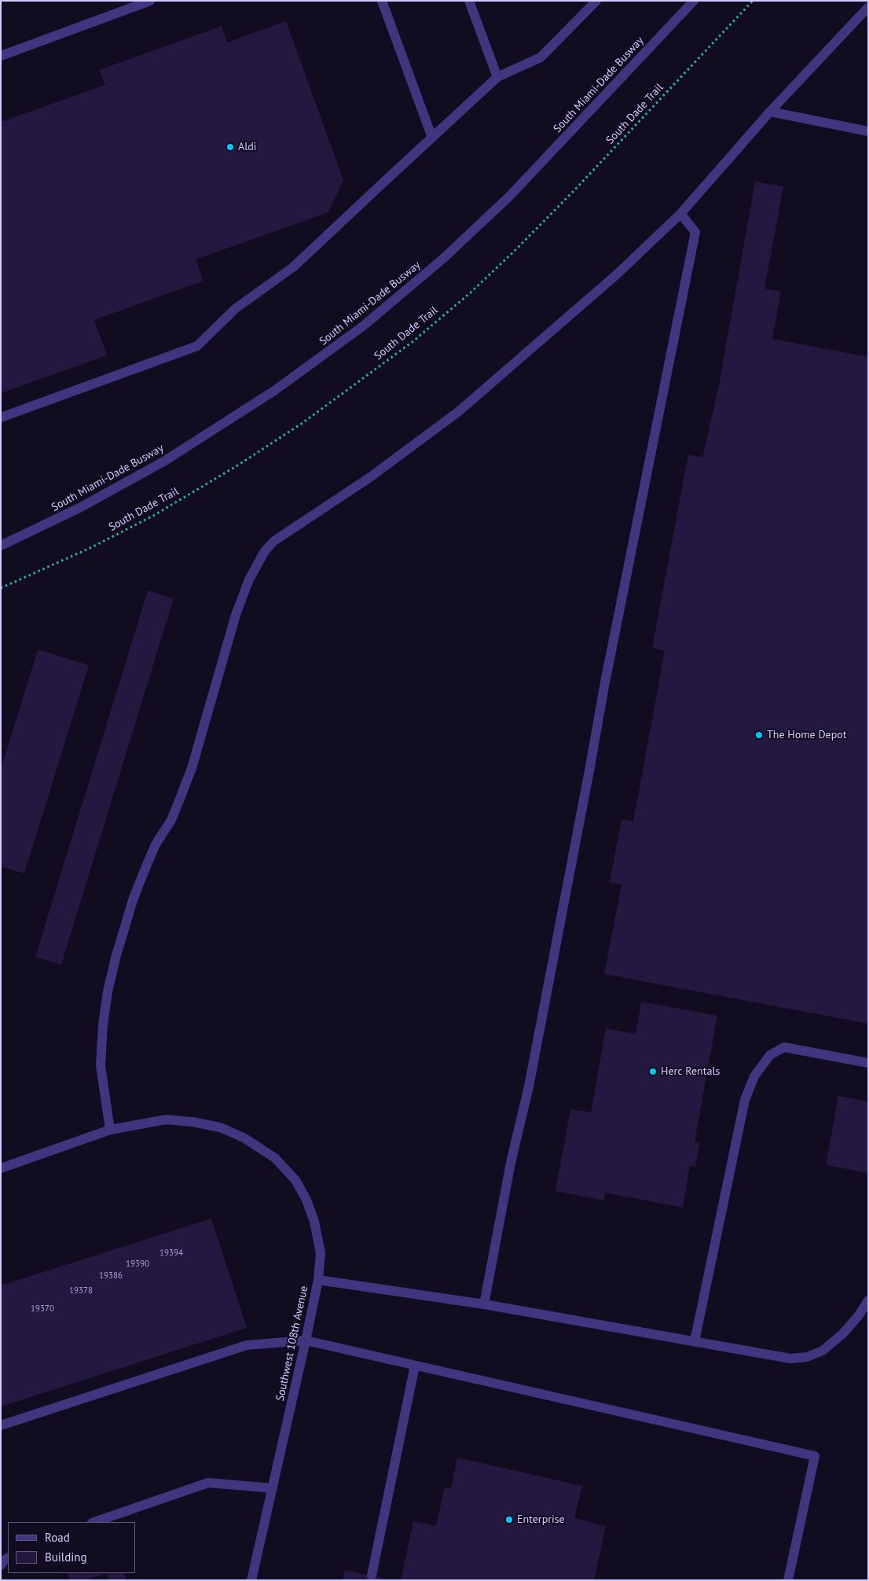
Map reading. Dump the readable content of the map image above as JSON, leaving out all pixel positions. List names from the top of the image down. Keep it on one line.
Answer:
{"streets":{"street":["South Miami-Dade Busway","Southwest 108th Avenue"],"path":["South Dade Trail"]},"places":["Aldi","The Home Depot","Herc Rentals","Enterprise"],"house_numbers":["19394","19390","19386","19378","19370"],"legend":["Road","Building"]}
